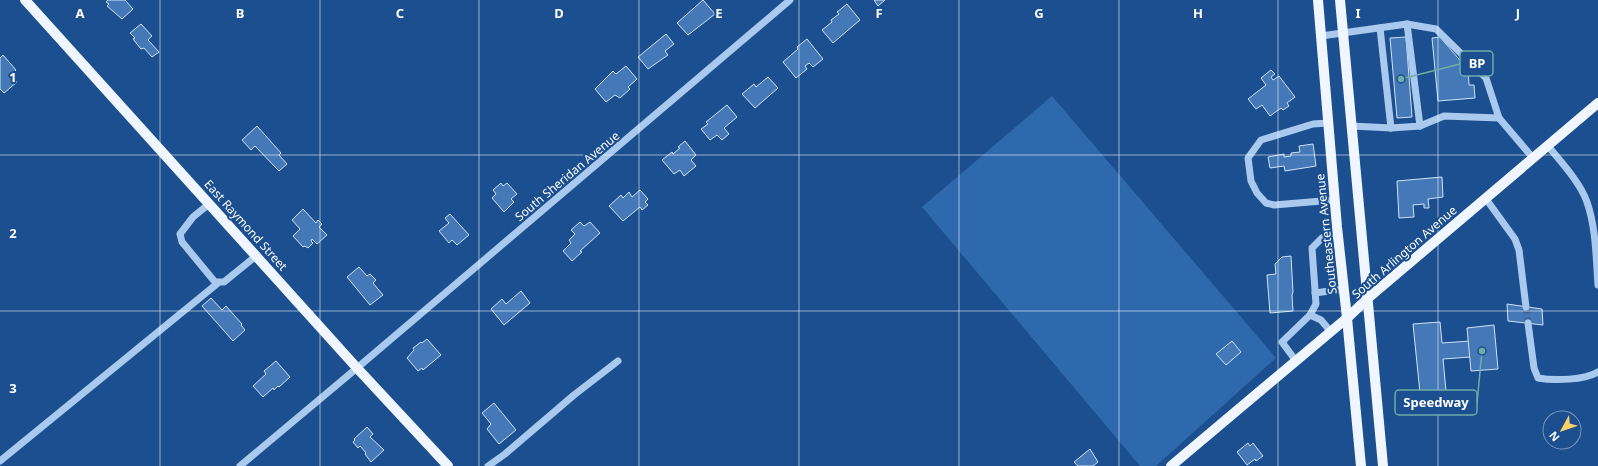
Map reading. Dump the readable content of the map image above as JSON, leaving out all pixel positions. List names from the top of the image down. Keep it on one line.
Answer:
{"streets":{"main road":["East Raymond Street","Southeastern Avenue","South Arlington Avenue"],"street":["South Sheridan Avenue"]},"crossings":[["South Sheridan Avenue","East Raymond Street"],["Southeastern Avenue","South Arlington Avenue"]],"places":["BP","Speedway"],"north":"bottom left","grid":{"columns":["A","B","C","D","E","F","G","H","I","J"],"rows":["1","2","3"]}}
